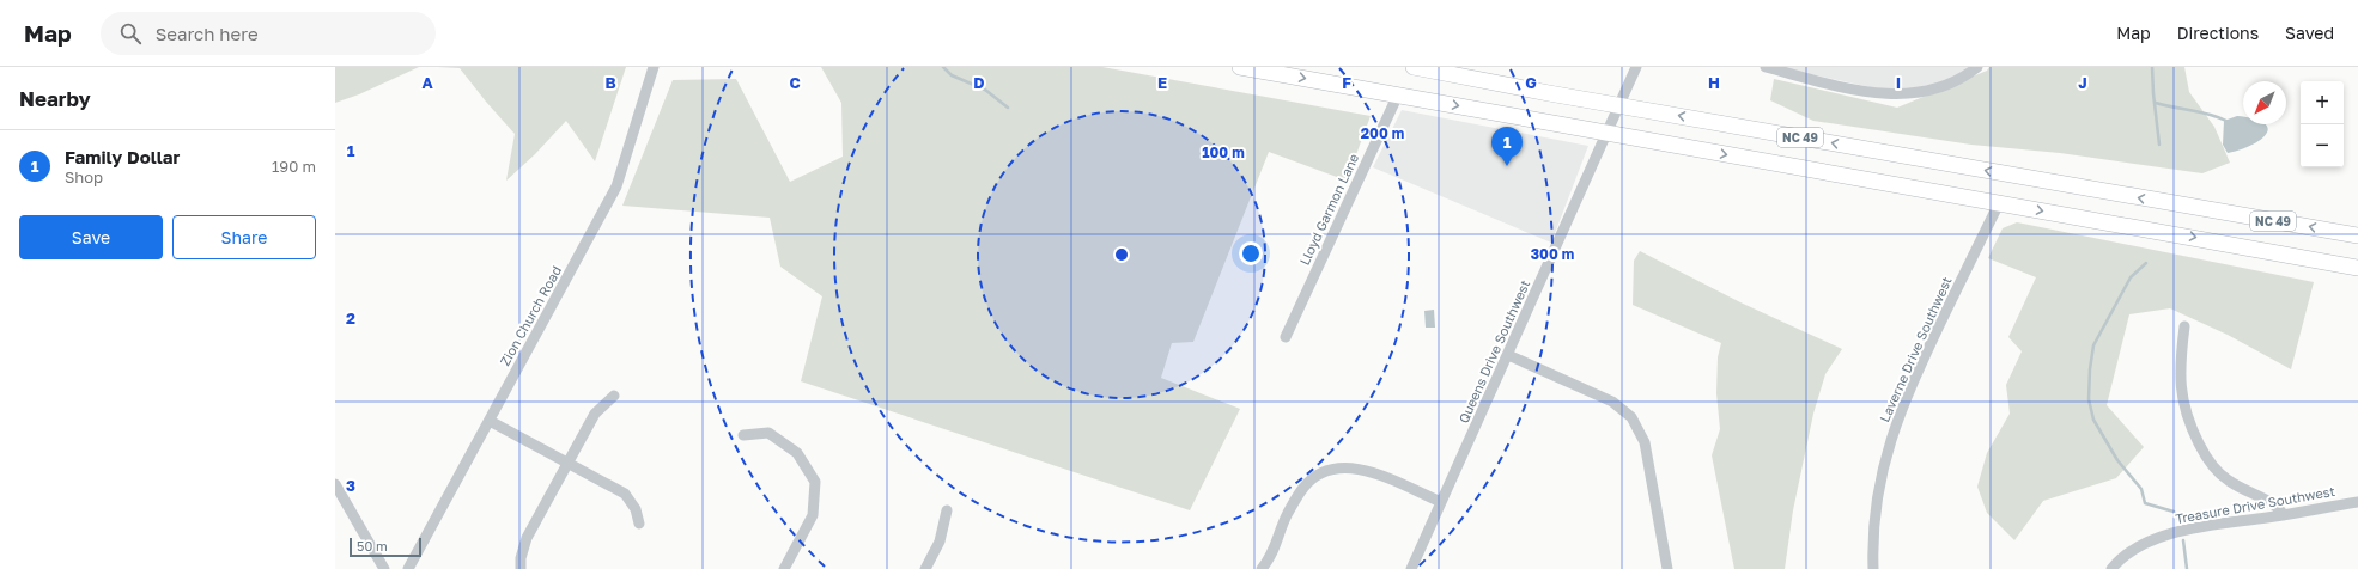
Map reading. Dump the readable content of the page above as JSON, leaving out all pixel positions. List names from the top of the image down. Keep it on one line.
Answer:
{"streets":{"highway":["NC 49"],"street":["Lloyd Garmon Lane","Zion Church Road","Laverne Drive Southwest","Queens Drive Southwest","Treasure Drive Southwest"]},"crossings":[["NC 49","Lloyd Garmon Lane"],["NC 49","Laverne Drive Southwest"],["NC 49","Queens Drive Southwest"]],"scale_bar":"50 m","north":"bottom left","page":{"header":"Map","search":"Search here","nav":["Map","Directions","Saved"],"heading":"Nearby","map_buttons":["+","−"],"pins":"1","list":[{"mark":"1","name":"Family Dollar","note":"Shop","value":"190 m"}],"buttons":["Save","Share"],"scale":"50 m"},"grid":{"columns":["A","B","C","D","E","F","G","H","I","J"],"rows":["1","2","3"]},"rings":["200 m","100 m","300 m"]}
